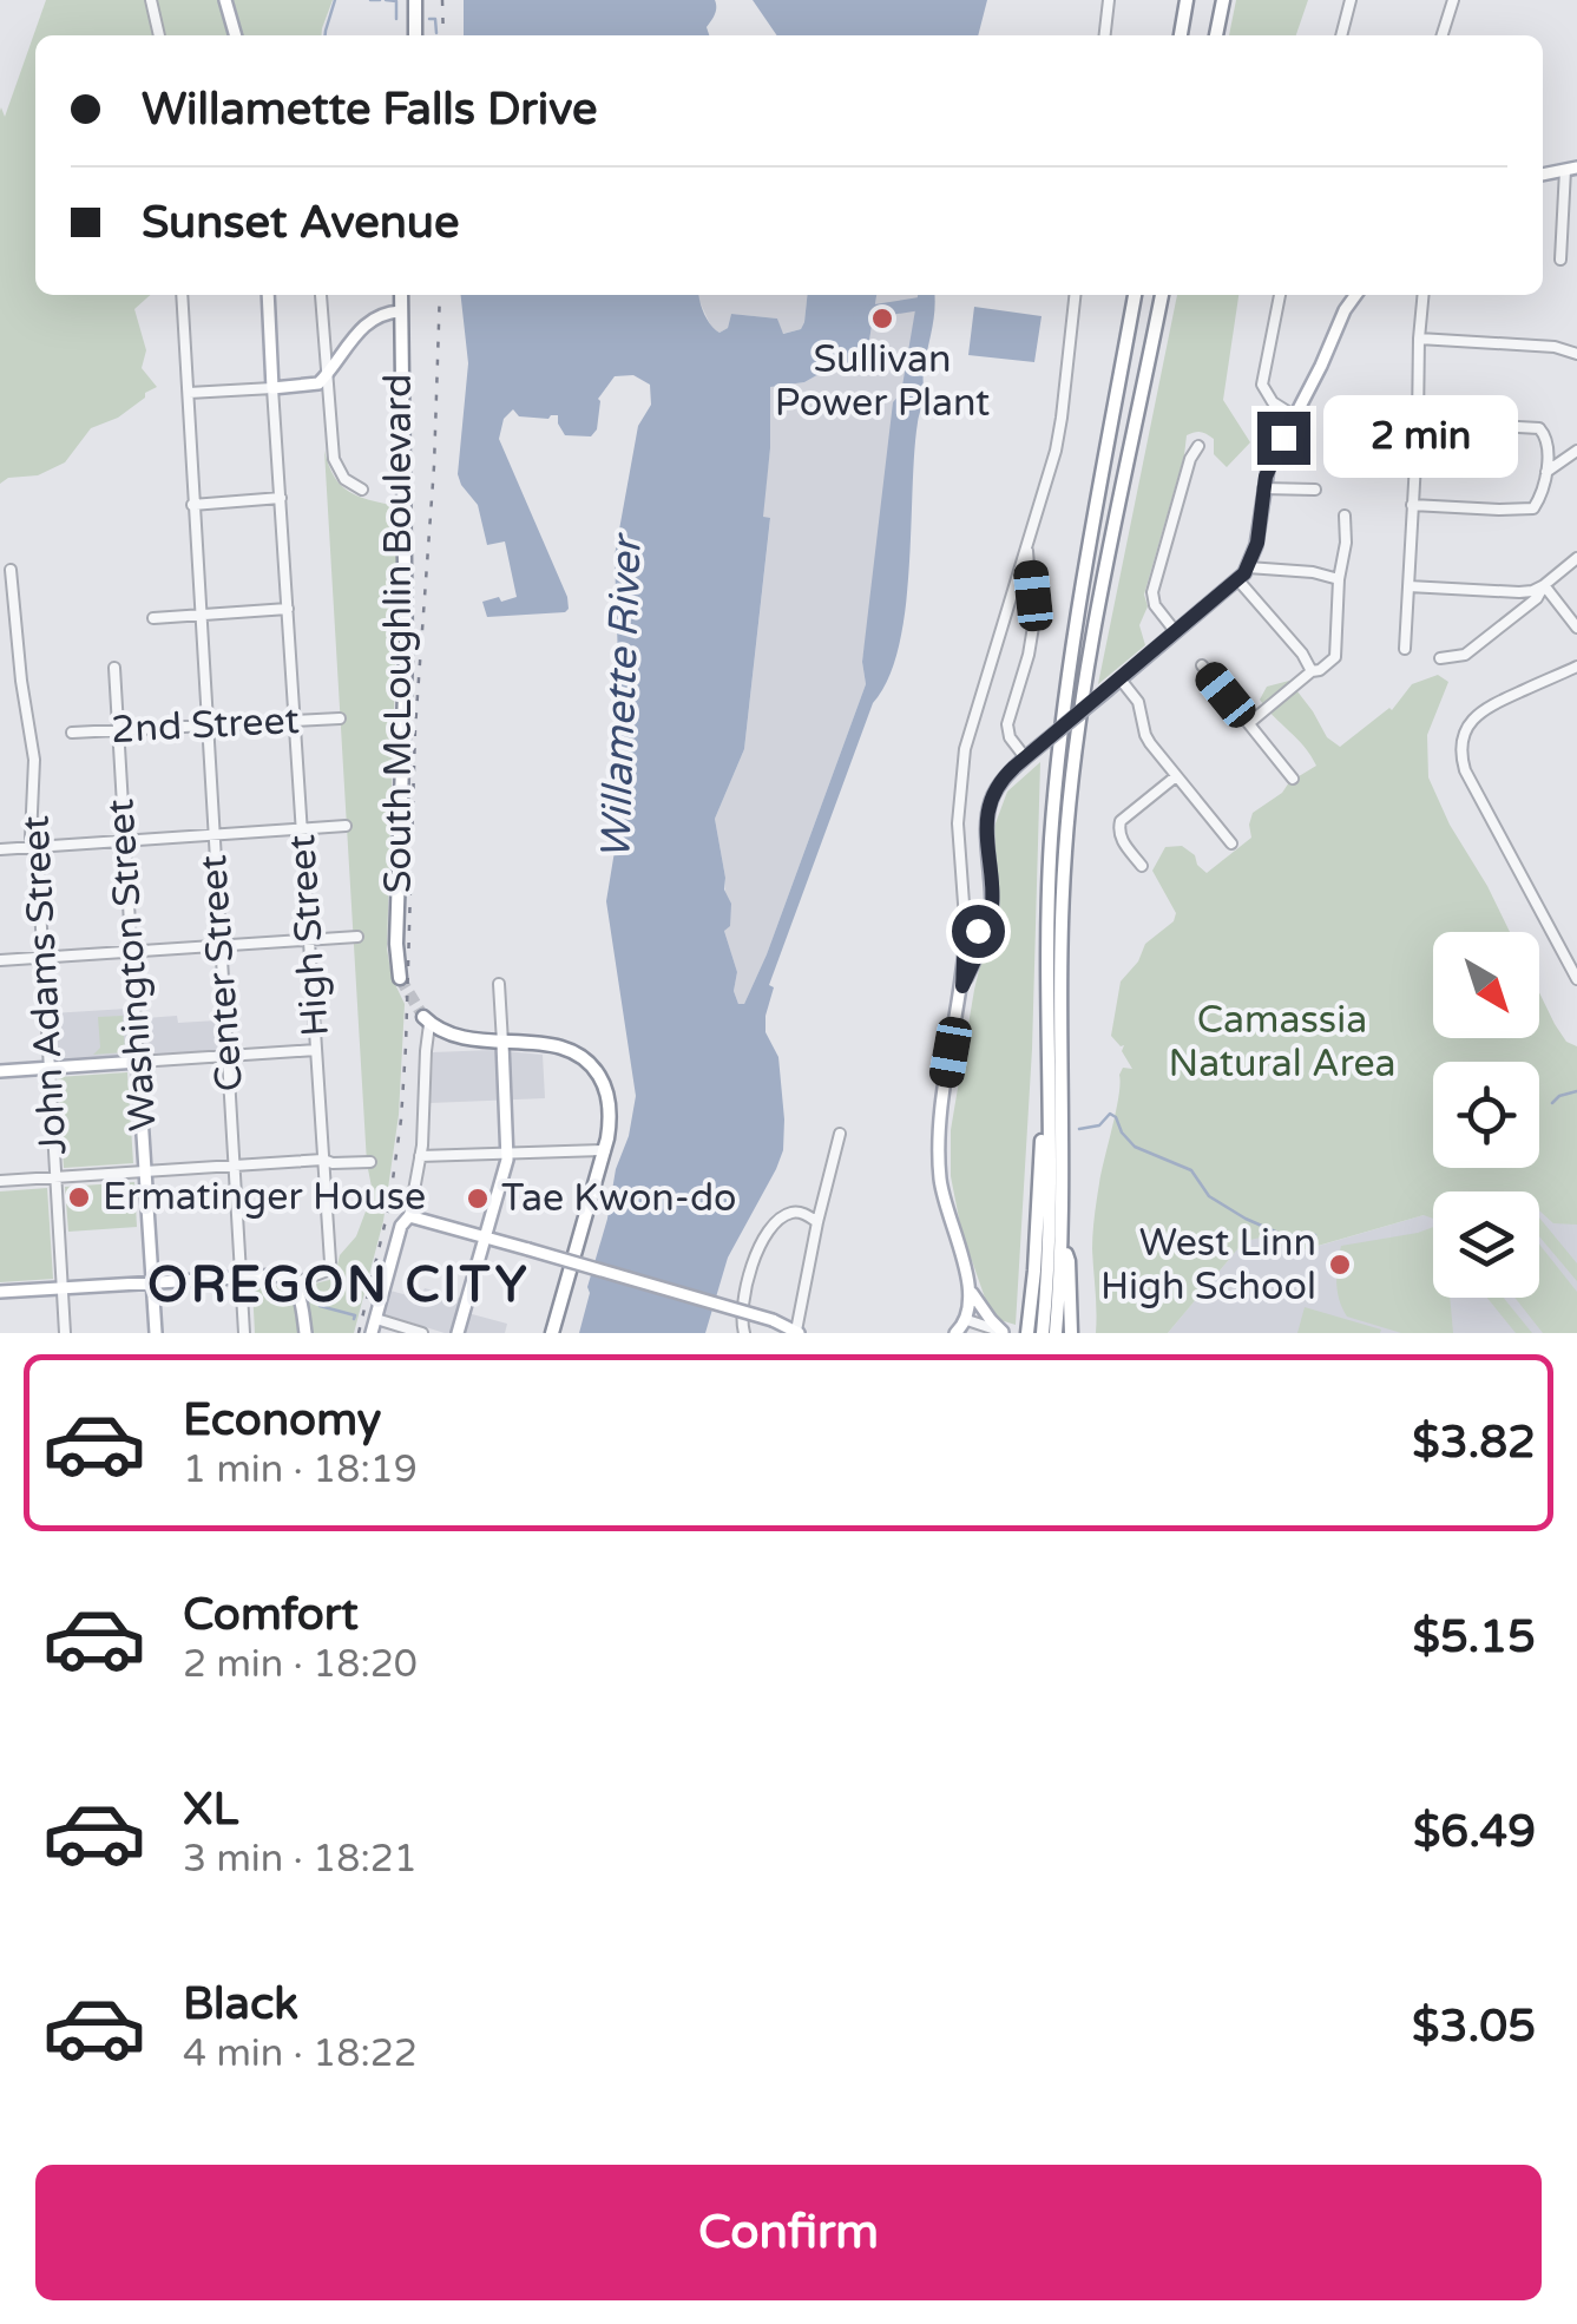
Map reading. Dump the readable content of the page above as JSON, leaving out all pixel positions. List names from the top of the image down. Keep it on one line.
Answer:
{"streets":{"highway":["South McLoughlin Boulevard"],"main road":["Washington Street"],"street":["2nd Street","High Street","Center Street","John Adams Street"]},"crossings":[["2nd Street","High Street"],["2nd Street","Washington Street"],["2nd Street","Center Street"]],"districts":["OREGON CITY"],"water":["Willamette River"],"parks":["Camassia Natural Area"],"places":["Sullivan Power Plant","Ermatinger House","Tae Kwon-do","West Linn High School"],"north":"bottom right","page":{"banner":["Willamette Falls Drive","Sunset Avenue"],"bubble":"2 min","list":[{"name":"Economy","note":"1 min · 18:19","value":"$3.82"},{"name":"Comfort","note":"2 min · 18:20","value":"$5.15"},{"name":"XL","note":"3 min · 18:21","value":"$6.49"},{"name":"Black","note":"4 min · 18:22","value":"$3.05"}],"buttons":"Confirm"}}
